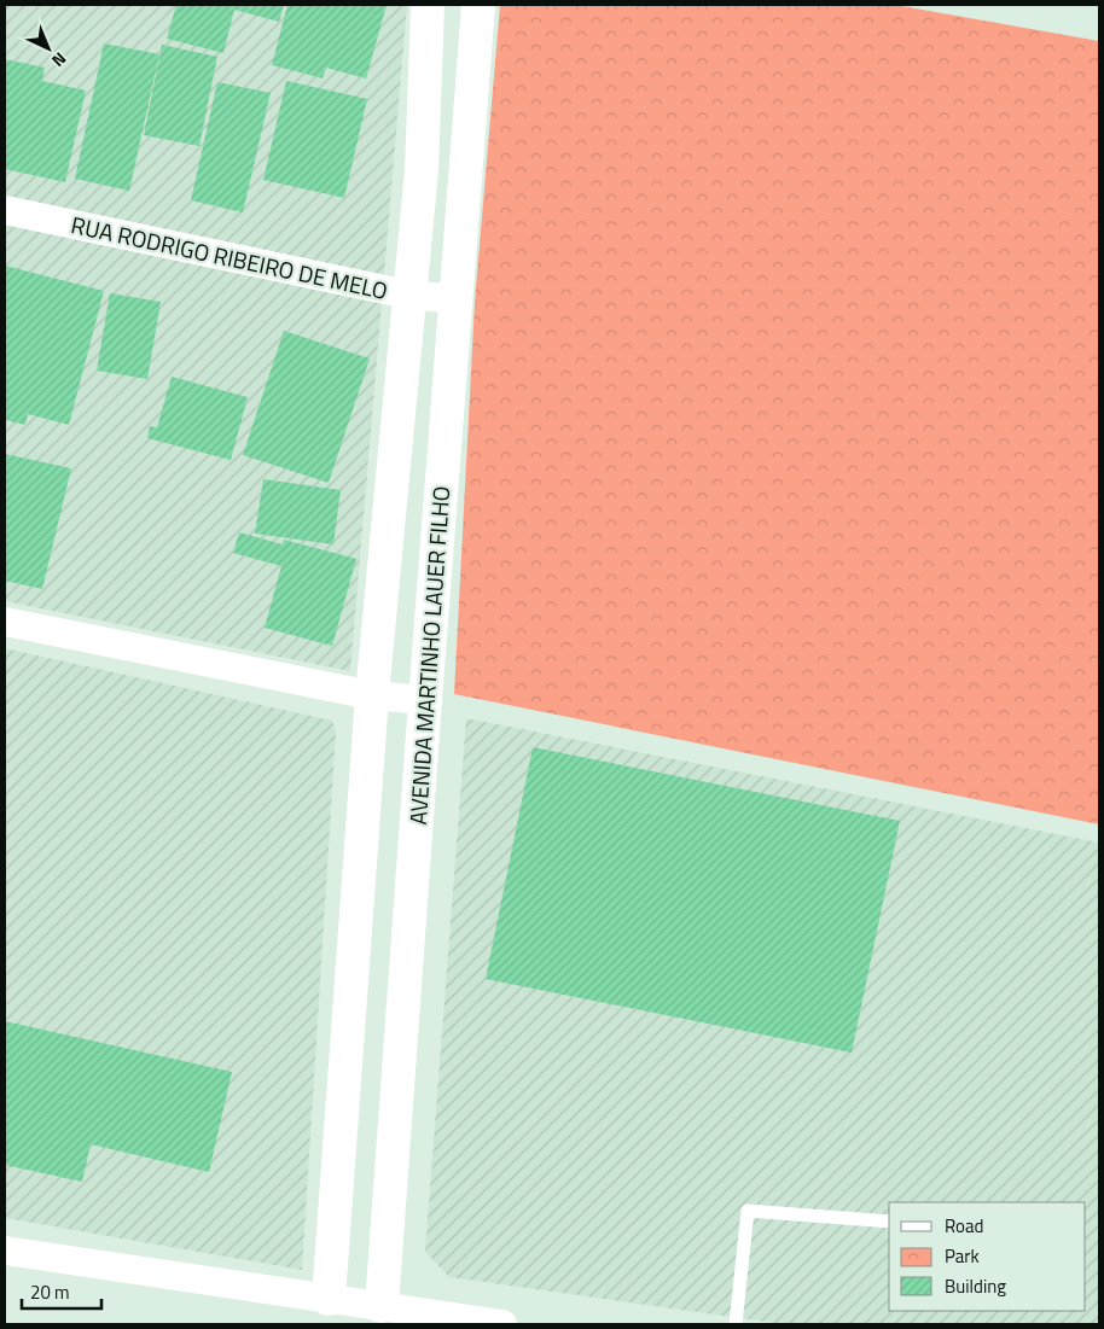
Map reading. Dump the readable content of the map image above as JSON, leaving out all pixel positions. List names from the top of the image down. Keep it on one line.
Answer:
{"streets":{"street":["RUA RODRIGO RIBEIRO DE MELO","AVENIDA MARTINHO LAUER FILHO"]},"crossings":[["RUA RODRIGO RIBEIRO DE MELO","AVENIDA MARTINHO LAUER FILHO"]],"legend":["Road","Park","Building"],"scale_bar":"20 m","north":"bottom right"}
